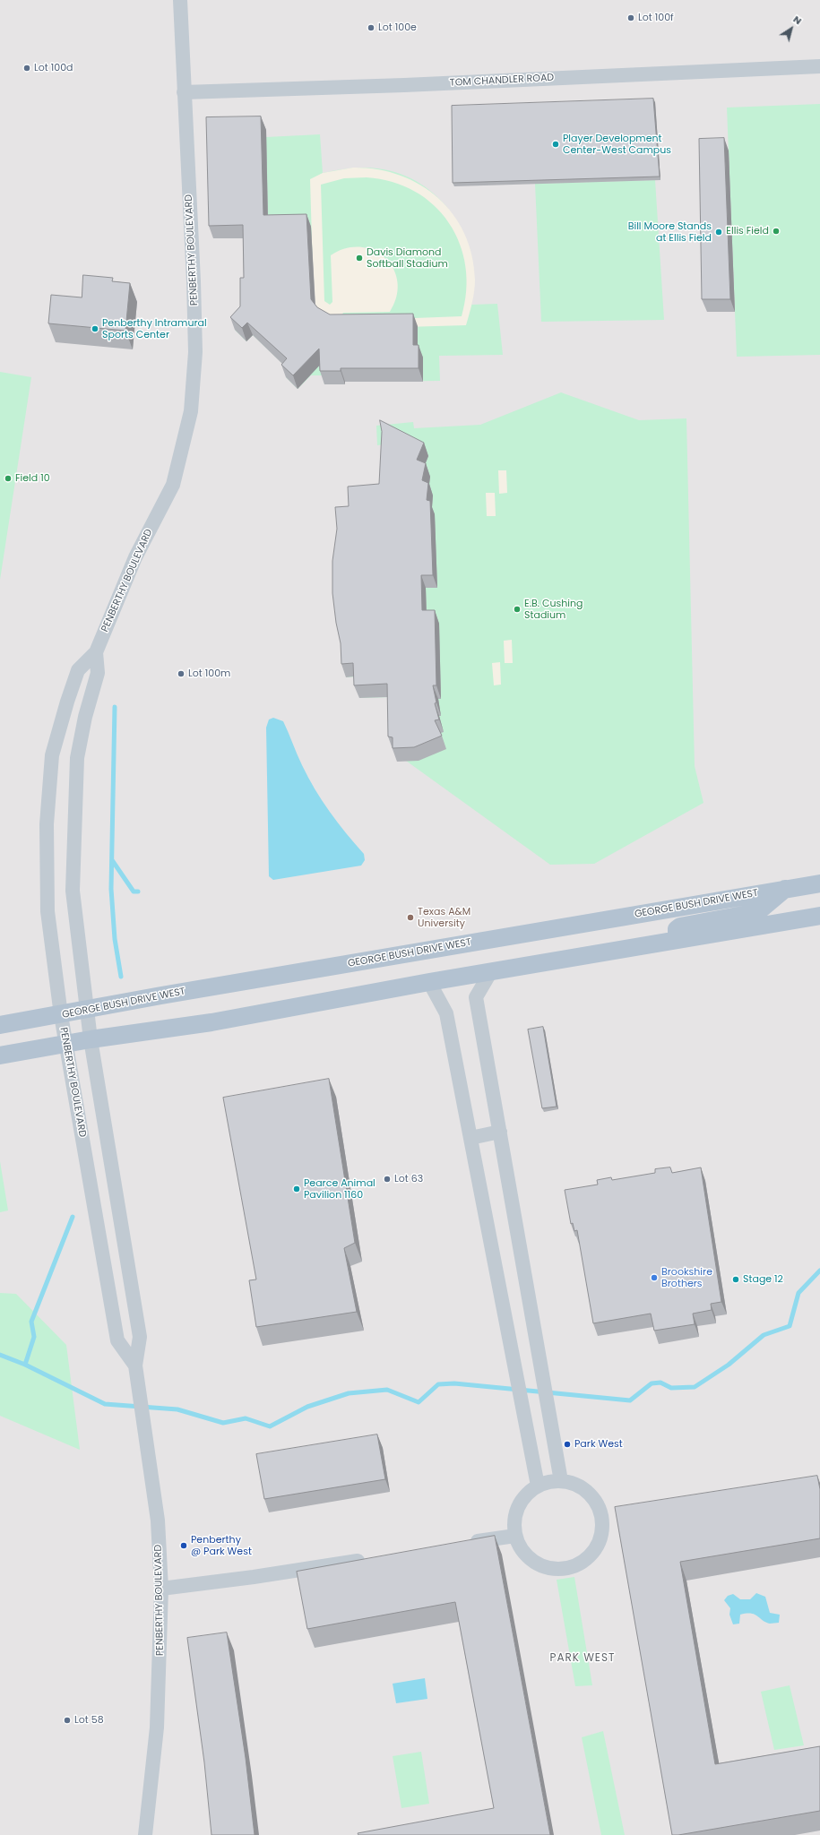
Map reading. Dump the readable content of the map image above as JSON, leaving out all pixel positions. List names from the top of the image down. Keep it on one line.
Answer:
{"streets":{"main road":["GEORGE BUSH DRIVE WEST"],"street":["TOM CHANDLER ROAD","PENBERTHY BOULEVARD"]},"crossings":[["TOM CHANDLER ROAD","PENBERTHY BOULEVARD"],["PENBERTHY BOULEVARD","GEORGE BUSH DRIVE WEST"]],"districts":["PARK WEST"],"places":["Lot 100f","Lot 100e","Lot 100d","Player Development Center-West Campus","Ellis Field","Bill Moore Stands at Ellis Field","Davis Diamond Softball Stadium","Penberthy Intramural Sports Center","Field 10","E.B. Cushing Stadium","Lot 100m","Texas A&M University","Lot 63","Pearce Animal Pavilion 1160","Brookshire Brothers","Stage 12","Park West","Penberthy @ Park West","Lot 58"],"north":"top right"}
